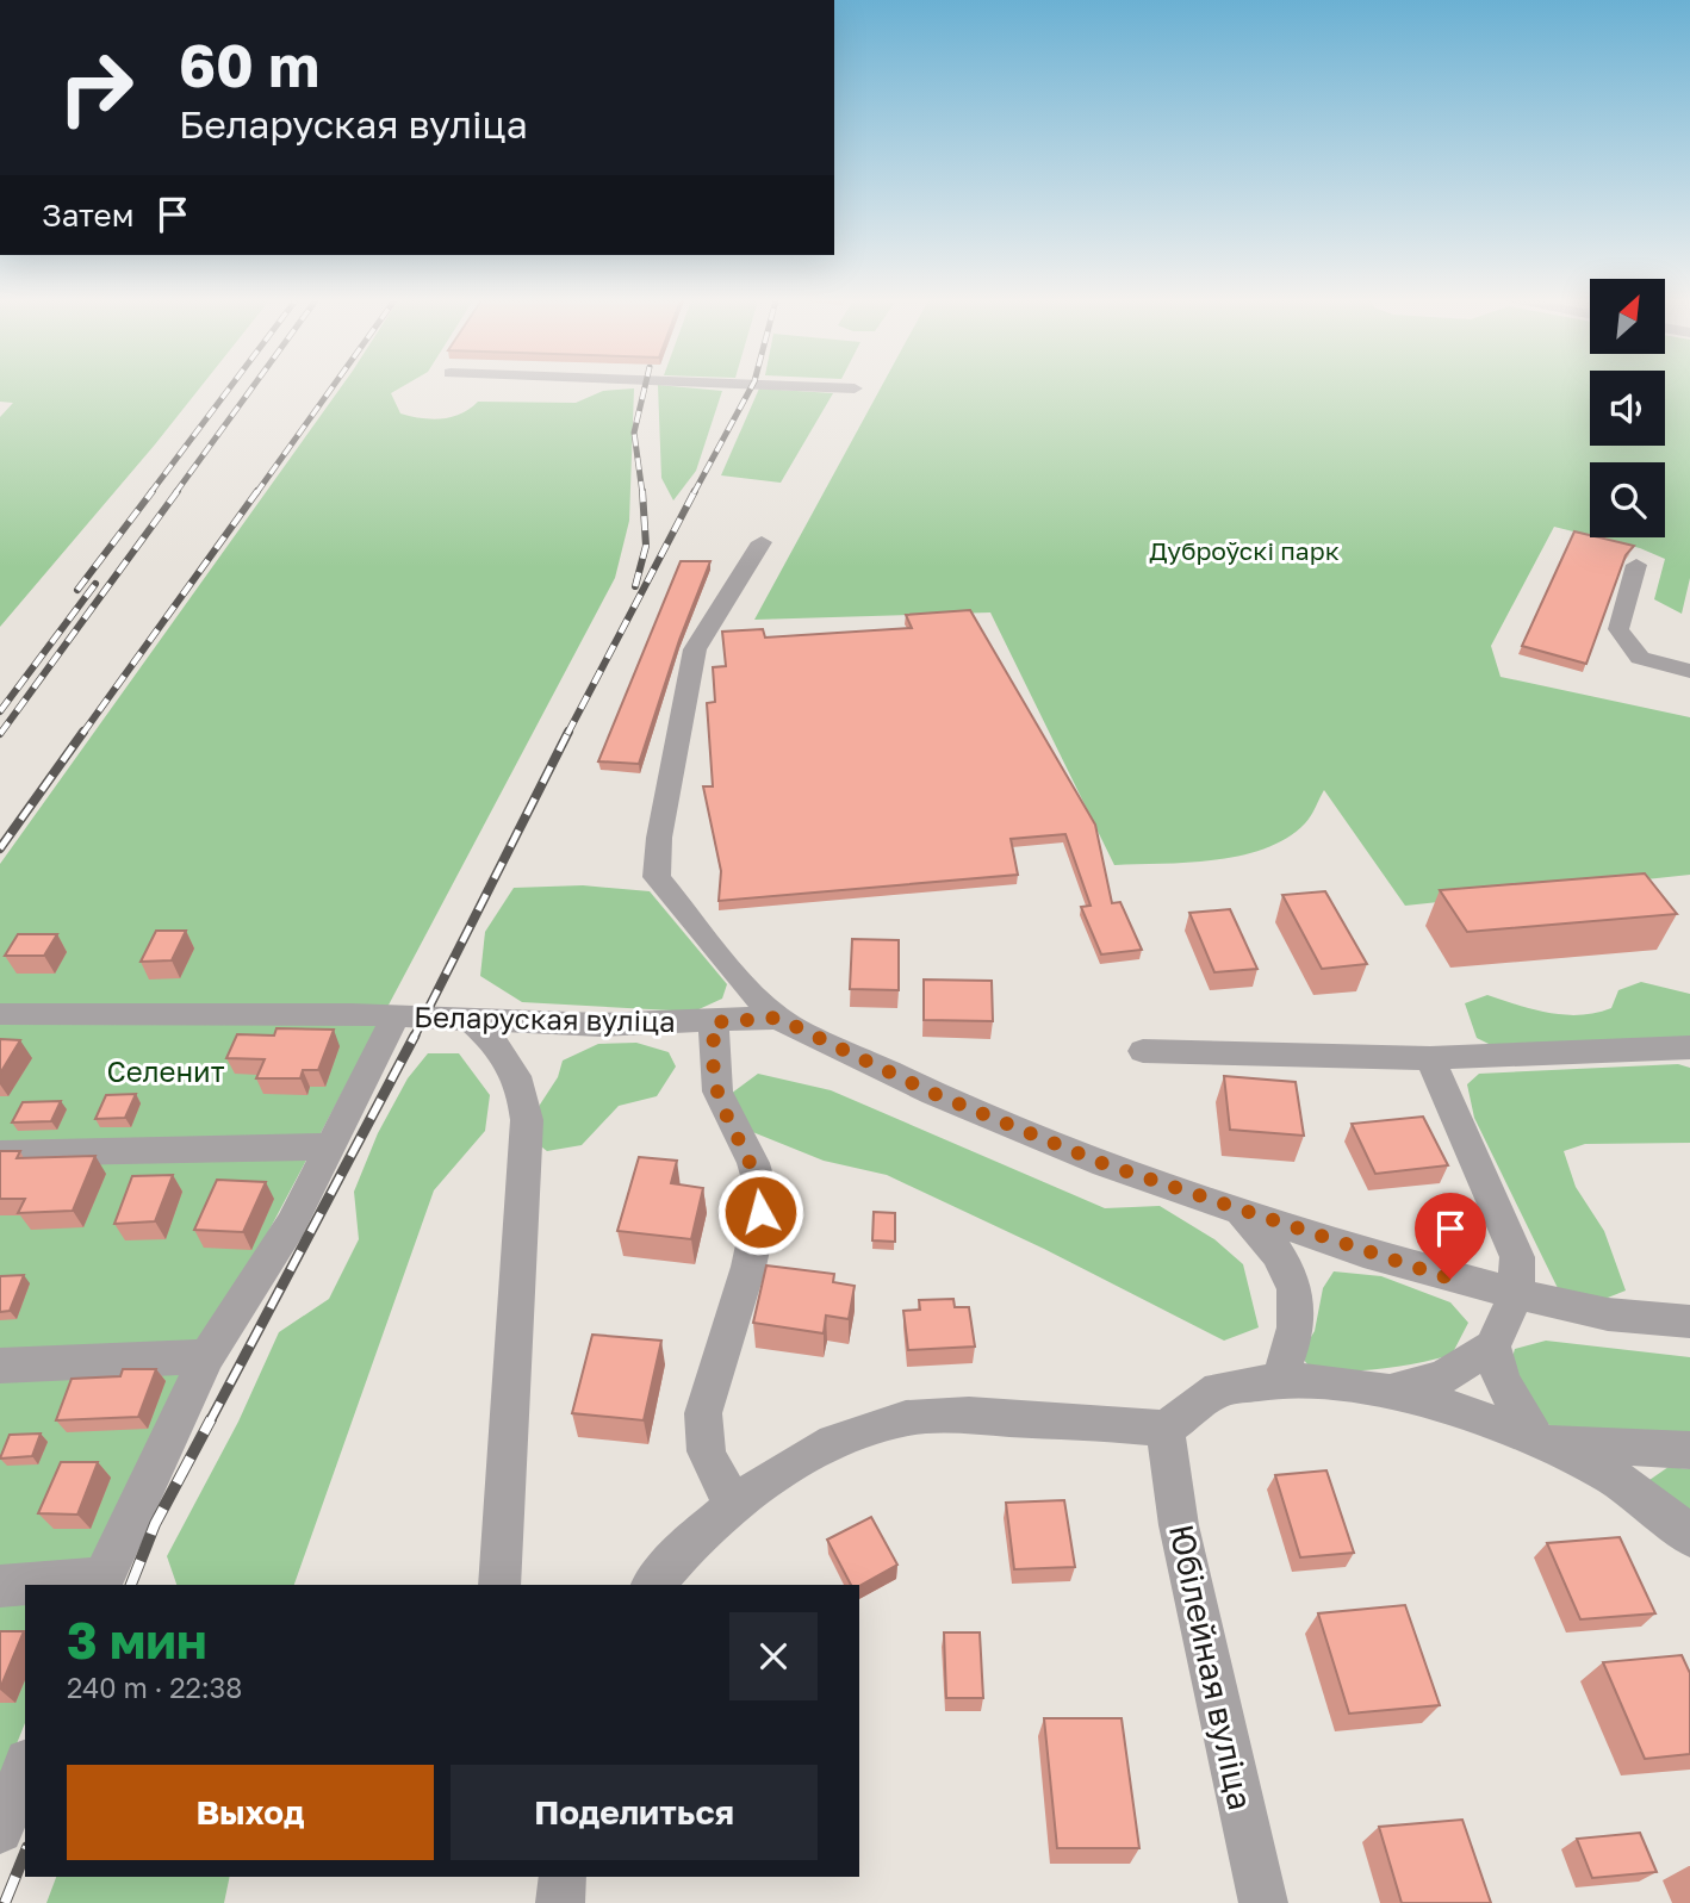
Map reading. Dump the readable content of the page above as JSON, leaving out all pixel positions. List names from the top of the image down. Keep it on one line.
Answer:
{"streets":{"street":["Беларуская вуліца","Юбілейная вуліца"]},"parks":["Дуброўскі парк","Селенит"],"north":"top right","page":{"turn":["60 m","Беларуская вуліца"],"then":"Затем","heading":["3 мин","240 m · 22:38"],"buttons":["Выход","Поделиться"]}}
